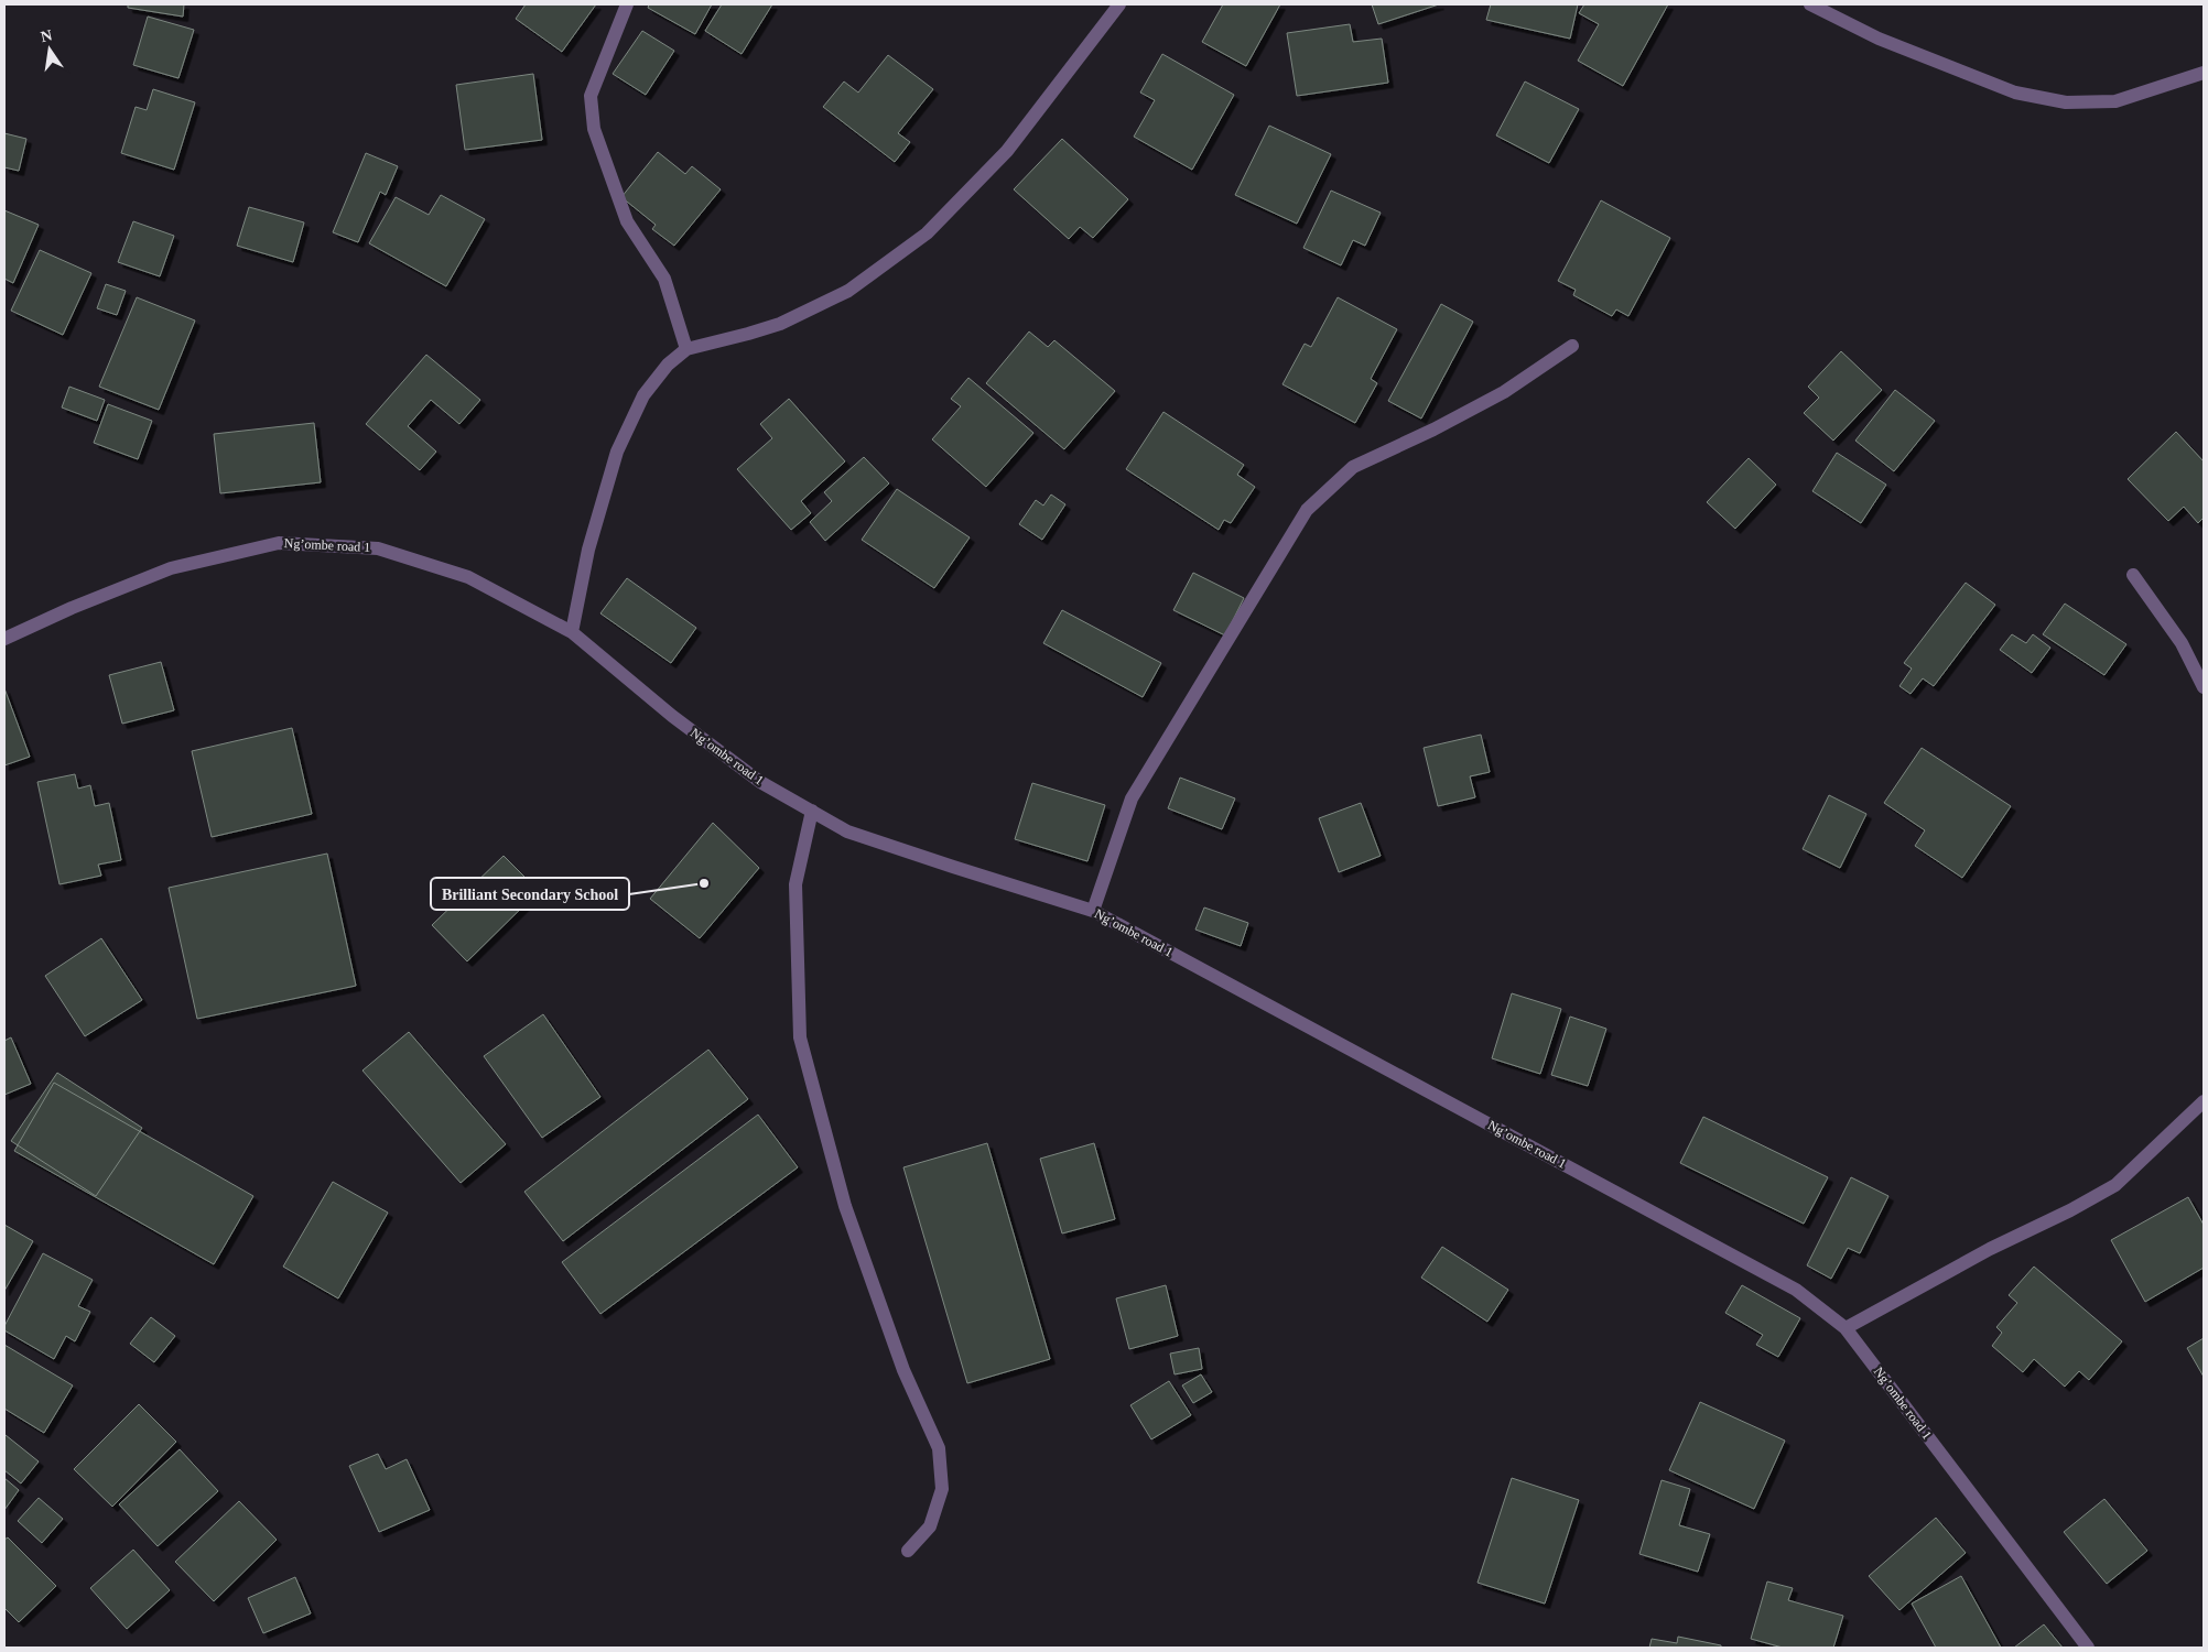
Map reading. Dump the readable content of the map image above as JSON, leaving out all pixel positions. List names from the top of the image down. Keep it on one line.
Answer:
{"streets":{"street":["Ng’ombe road 1"]},"places":["Brilliant Secondary School"],"north":"top"}
